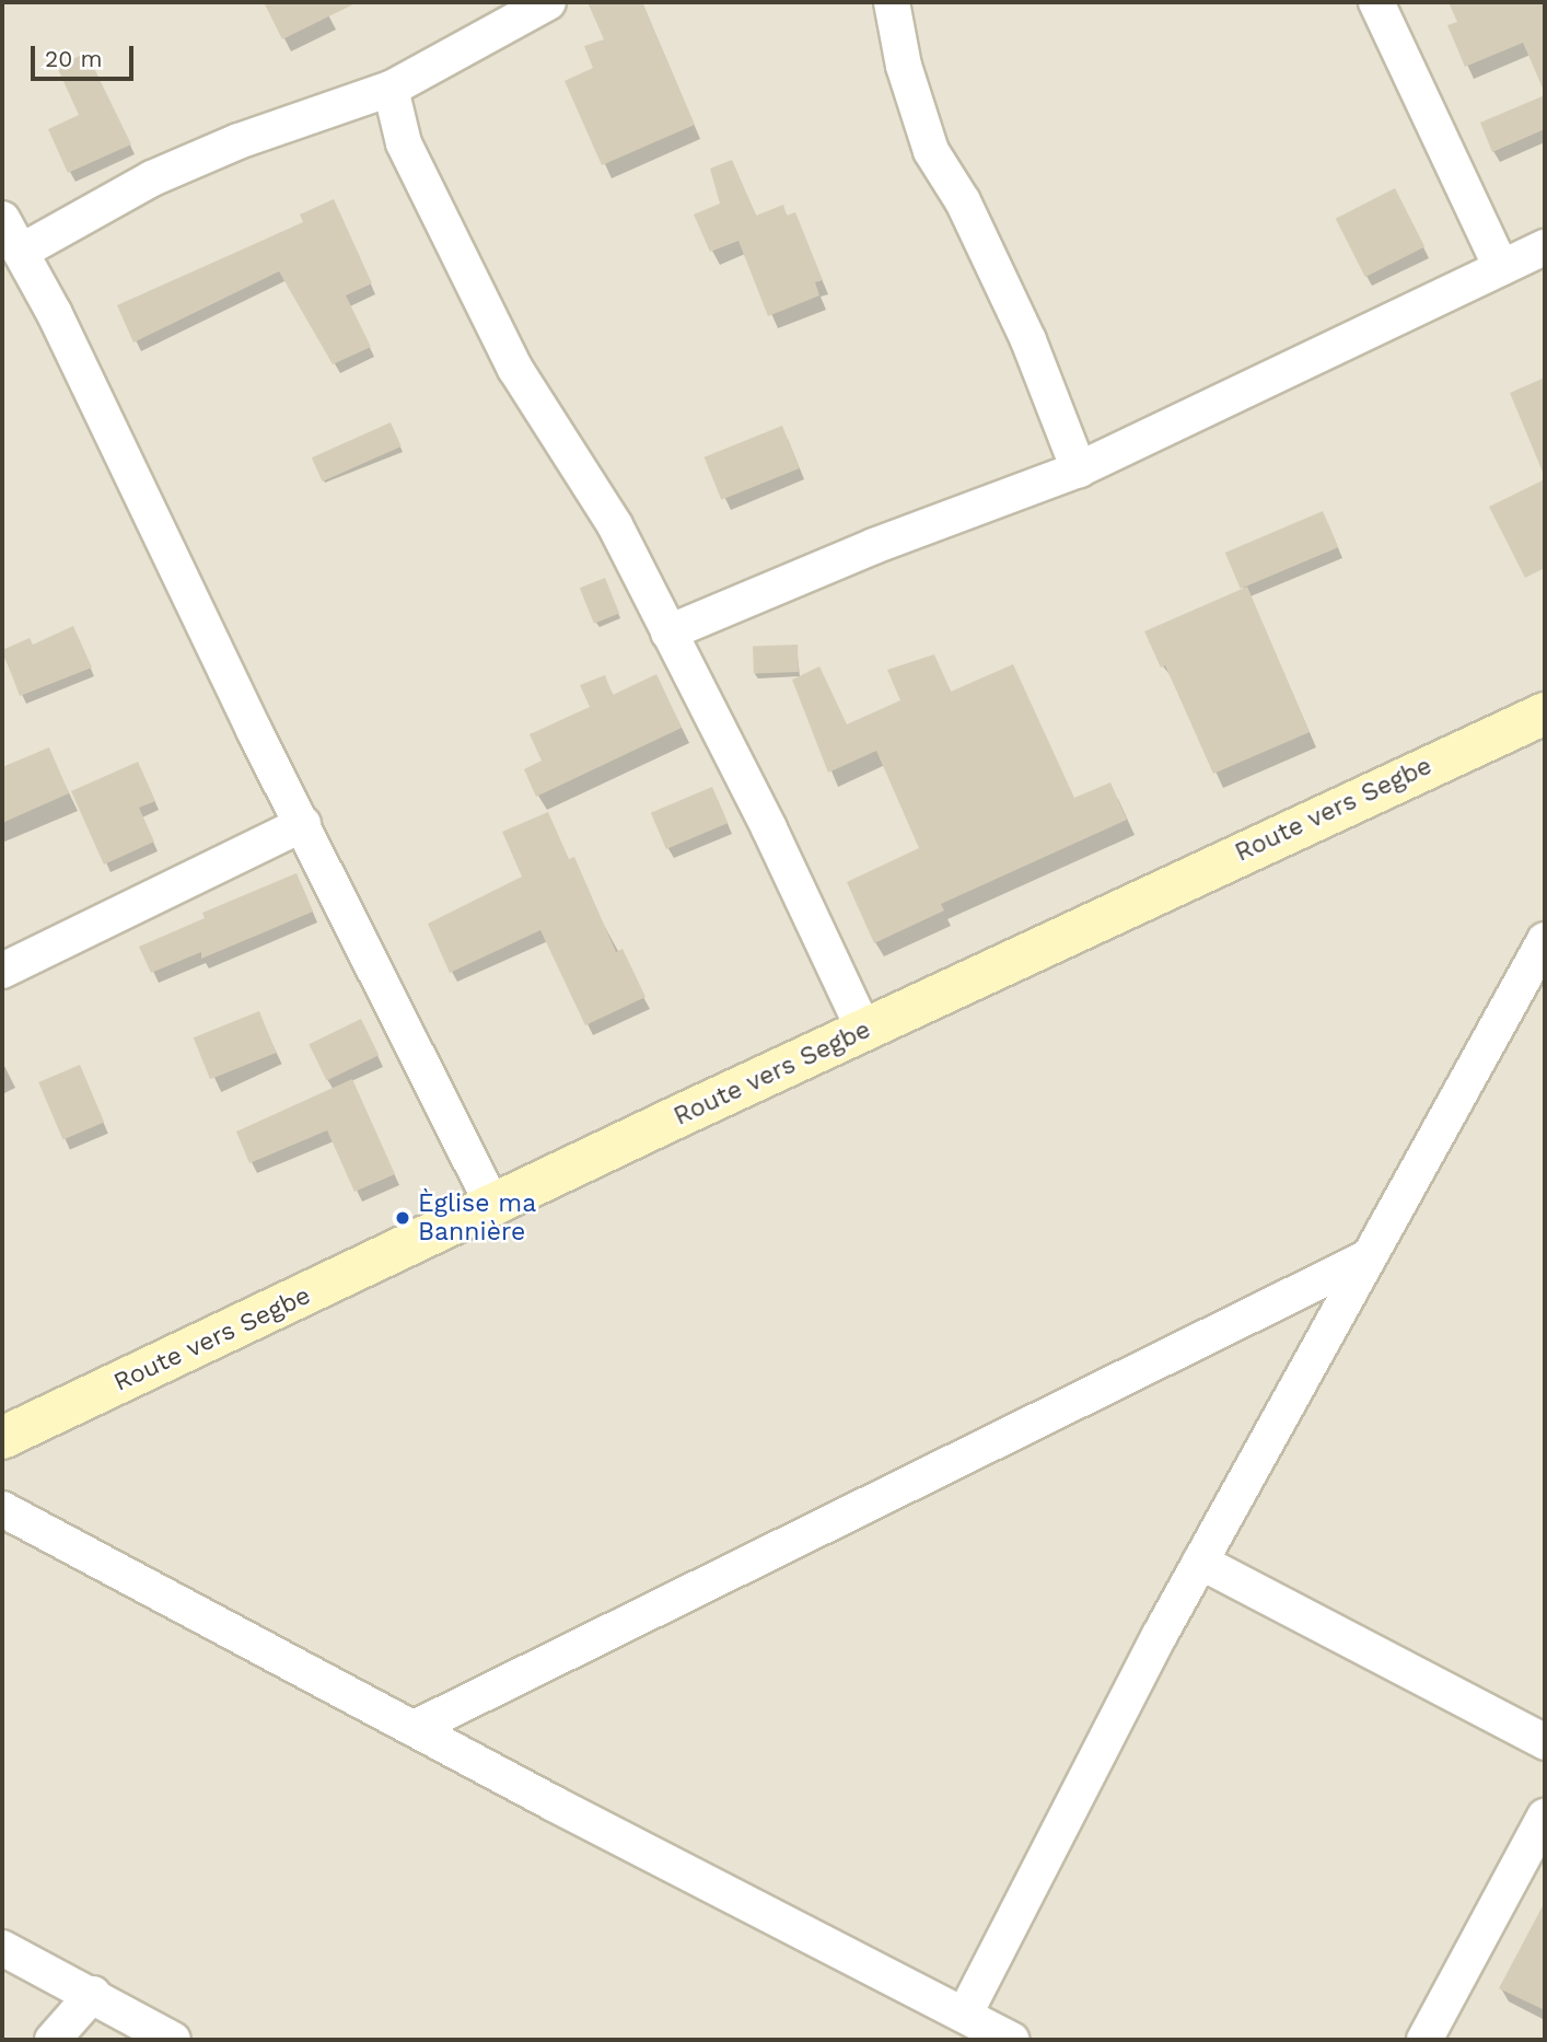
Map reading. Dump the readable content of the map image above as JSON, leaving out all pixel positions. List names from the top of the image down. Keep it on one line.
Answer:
{"streets":{"main road":["Route vers Segbe"]},"places":["Èglise ma Bannière"],"scale_bar":"20 m"}
